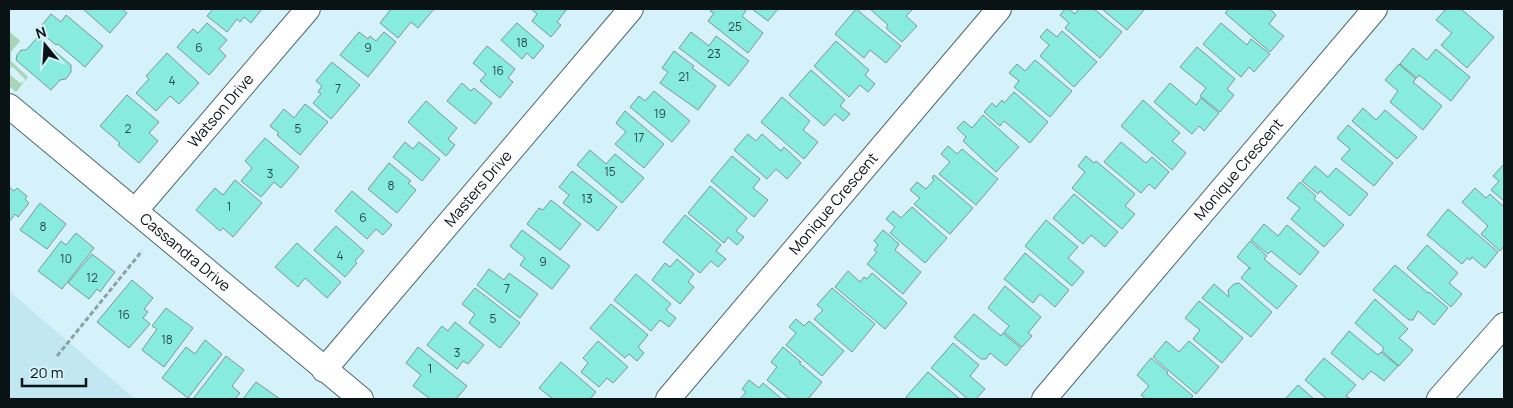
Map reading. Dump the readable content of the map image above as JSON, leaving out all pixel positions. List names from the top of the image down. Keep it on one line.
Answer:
{"streets":{"street":["Watson Drive","Monique Crescent","Masters Drive","Cassandra Drive"]},"crossings":[["Watson Drive","Cassandra Drive"],["Masters Drive","Cassandra Drive"]],"house_numbers":["25","18","6","9","23","16","21","4","7","19","2","5","17","15","3","8","13","1","6","8","4","10","9","12","7","16","5","18","3","1"],"scale_bar":"20 m","north":"top"}
